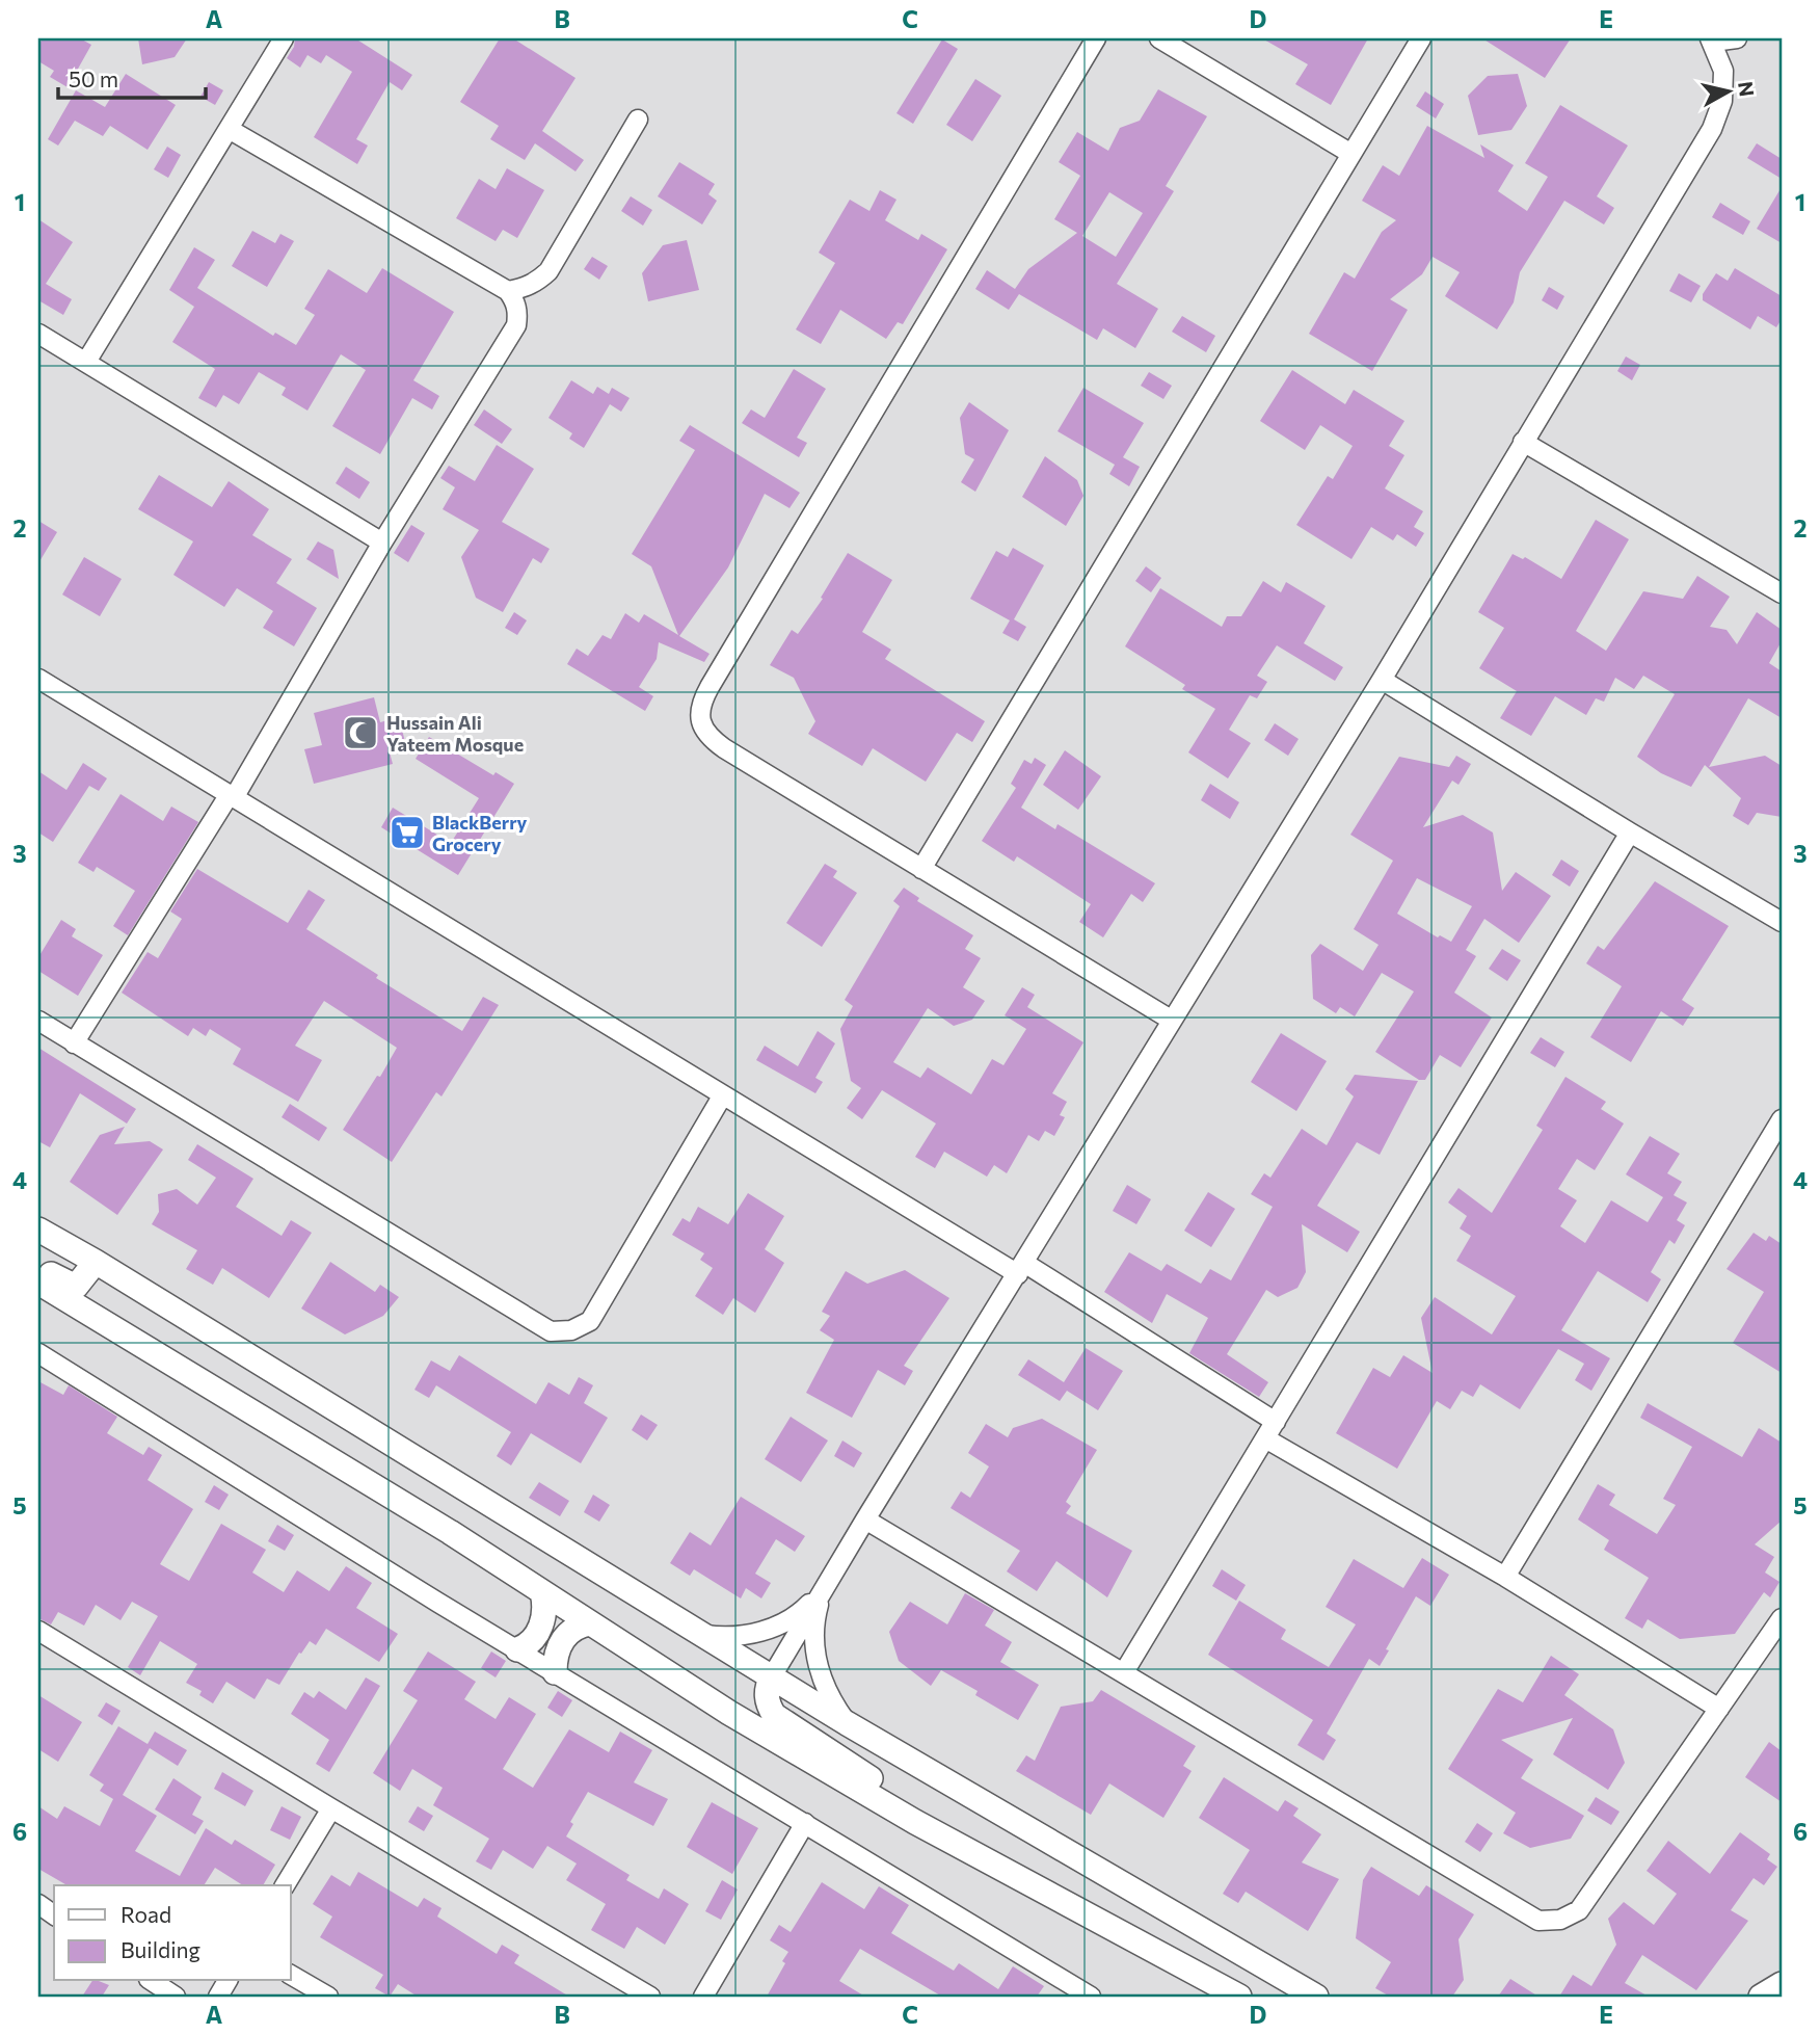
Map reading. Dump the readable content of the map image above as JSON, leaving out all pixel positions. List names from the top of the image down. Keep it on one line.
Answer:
{"places":{"mosque":["Hussain Ali Yateem Mosque"],"supermarket":["BlackBerry Grocery"]},"legend":["Road","Building"],"scale_bar":"50 m","north":"right","grid":{"columns":["A","B","C","D","E"],"rows":["1","2","3","4","5","6"]}}
